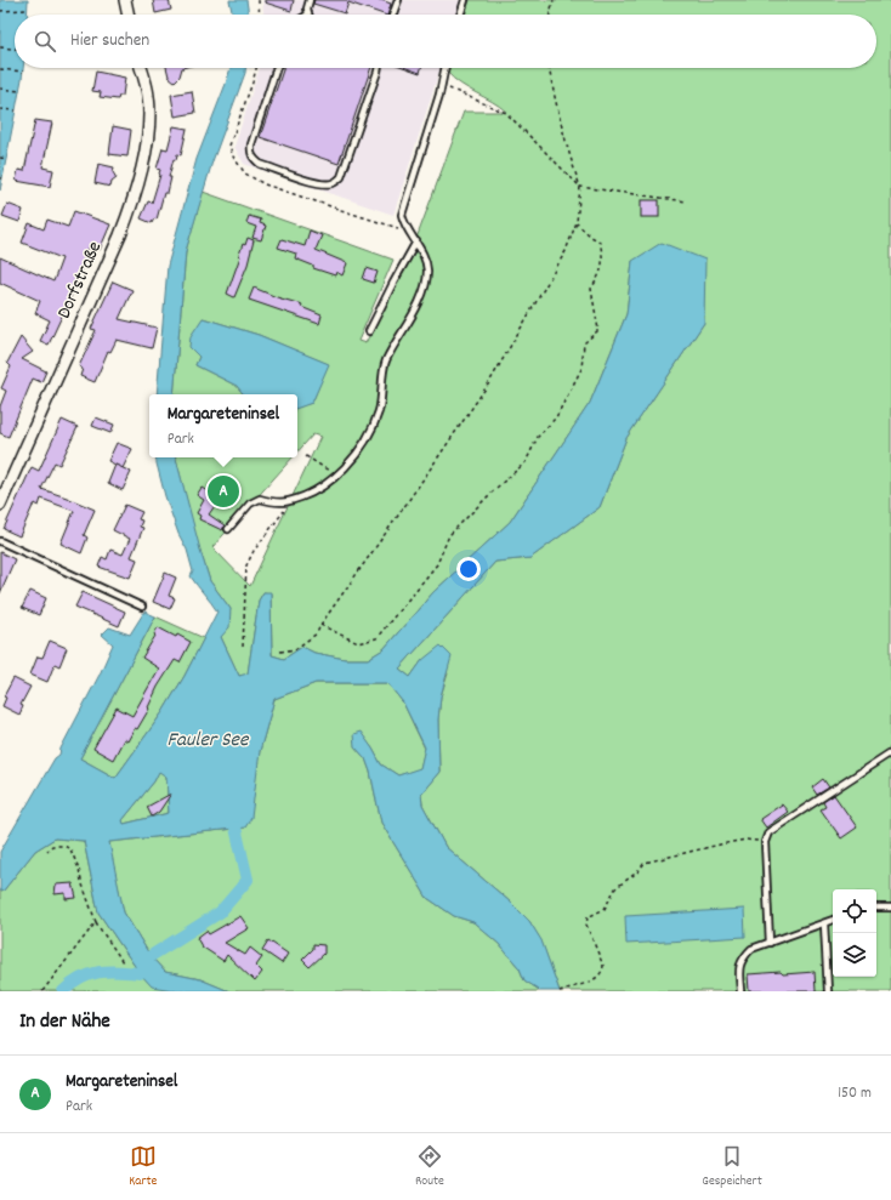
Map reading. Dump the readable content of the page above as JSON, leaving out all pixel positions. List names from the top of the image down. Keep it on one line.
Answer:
{"streets":{"street":["Dorfstraße"]},"water":["Fauler See"],"page":{"search":"Hier suchen","popup":["Margareteninsel","Park"],"pins":"A","heading":"In der Nähe","list":[{"mark":"A","name":"Margareteninsel","note":"Park","value":"150 m"}],"nav":["Karte","Route","Gespeichert"]}}
